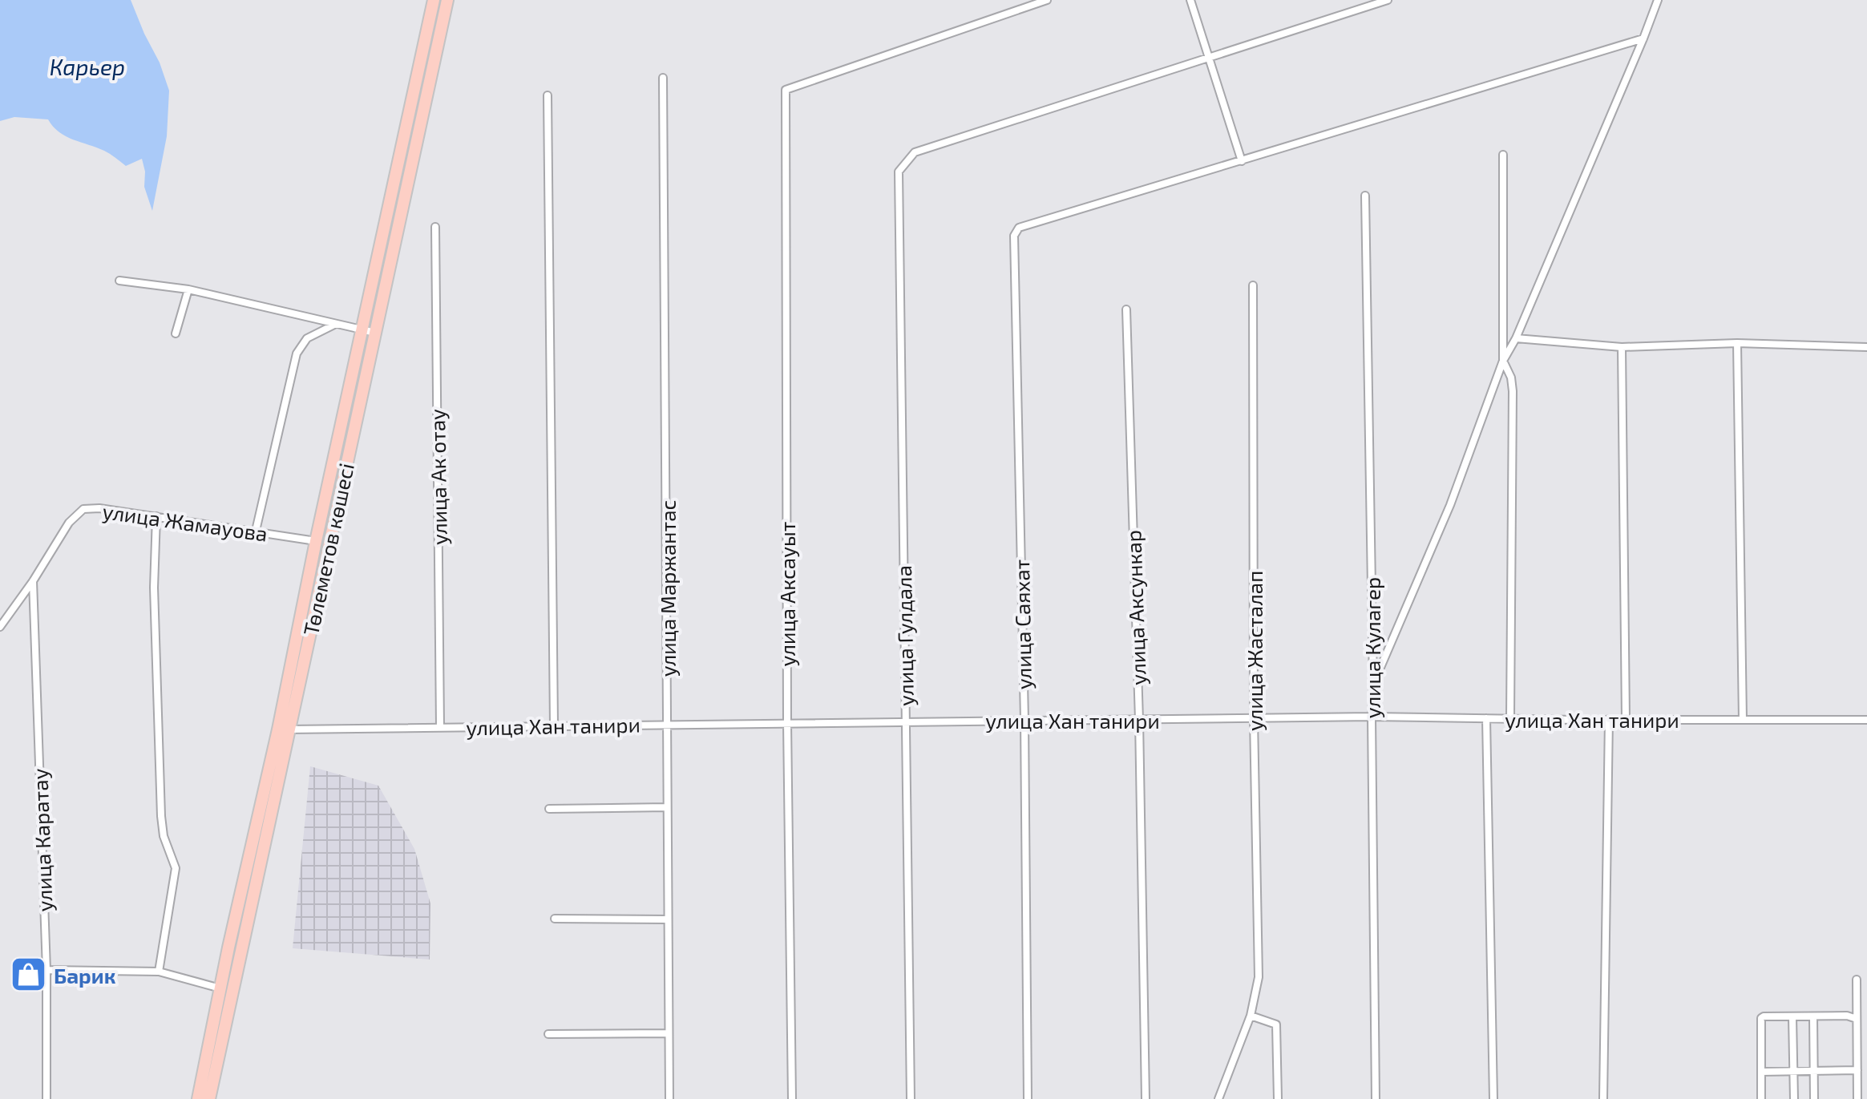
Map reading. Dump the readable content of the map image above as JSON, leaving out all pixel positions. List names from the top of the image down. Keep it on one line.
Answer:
{"streets":{"main road":["Төлеметов көшесі"],"street":["улица Ак отау","улица Жамауова","улица Маржантас","улица Аксауыт","улица Аксункар","улица Саяхат","улица Гулдала","улица Кулагер","улица Жасталап","улица Хан танири","улица Каратау"]},"crossings":[["улица Ак отау","улица Хан танири"],["улица Жамауова","Төлеметов көшесі"],["улица Жамауова","улица Каратау"],["Төлеметов көшесі","улица Хан танири"],["улица Маржантас","улица Хан танири"],["улица Аксауыт","улица Хан танири"],["улица Аксункар","улица Хан танири"],["улица Саяхат","улица Хан танири"],["улица Гулдала","улица Хан танири"],["улица Кулагер","улица Хан танири"],["улица Жасталап","улица Хан танири"]],"water":["Карьер"],"places":{"shop":["Барик"]}}
